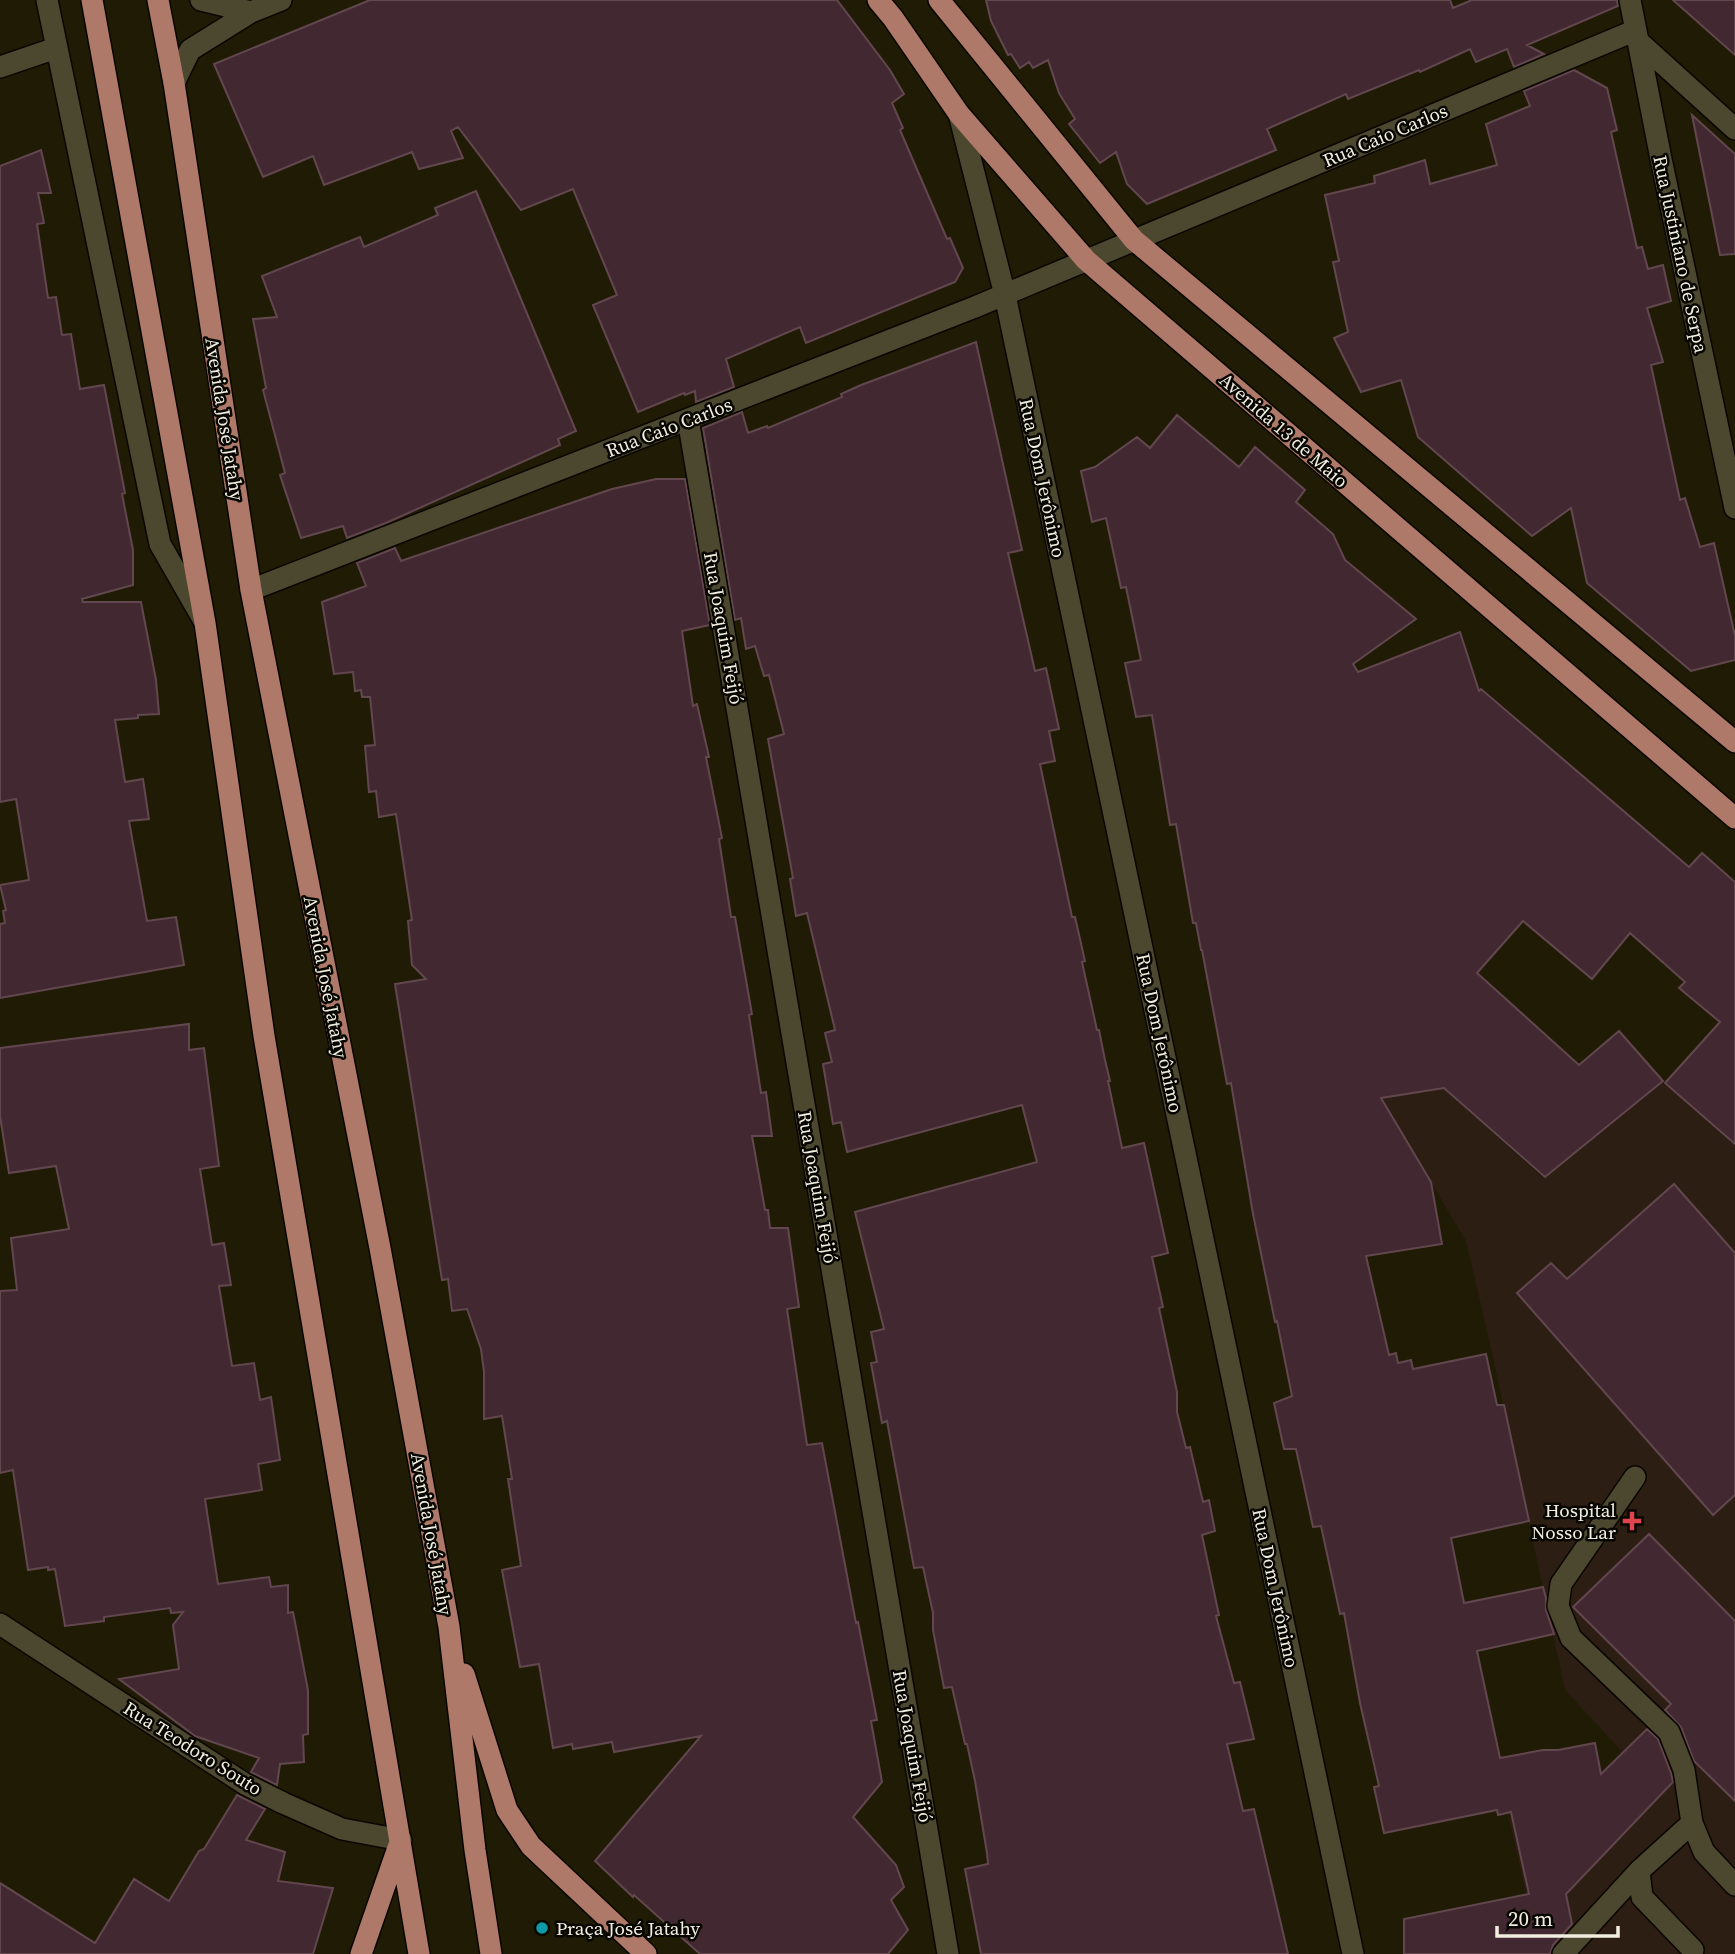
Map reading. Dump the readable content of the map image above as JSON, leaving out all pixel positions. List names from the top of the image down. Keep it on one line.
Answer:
{"streets":{"main road":["Avenida José Jatahy","Avenida 13 de Maio"],"street":["Rua Caio Carlos","Rua Justiniano de Serpa","Rua Dom Jerônimo","Rua Joaquim Feijó","Rua Teodoro Souto"]},"crossings":[["Rua Caio Carlos","Rua Justiniano de Serpa"],["Rua Caio Carlos","Avenida José Jatahy"],["Rua Caio Carlos","Avenida 13 de Maio"],["Rua Caio Carlos","Rua Dom Jerônimo"],["Rua Caio Carlos","Rua Joaquim Feijó"],["Avenida 13 de Maio","Rua Dom Jerônimo"]],"places":{"health":["Hospital Nosso Lar"],"other":["Praça José Jatahy"]},"scale_bar":"20 m"}
